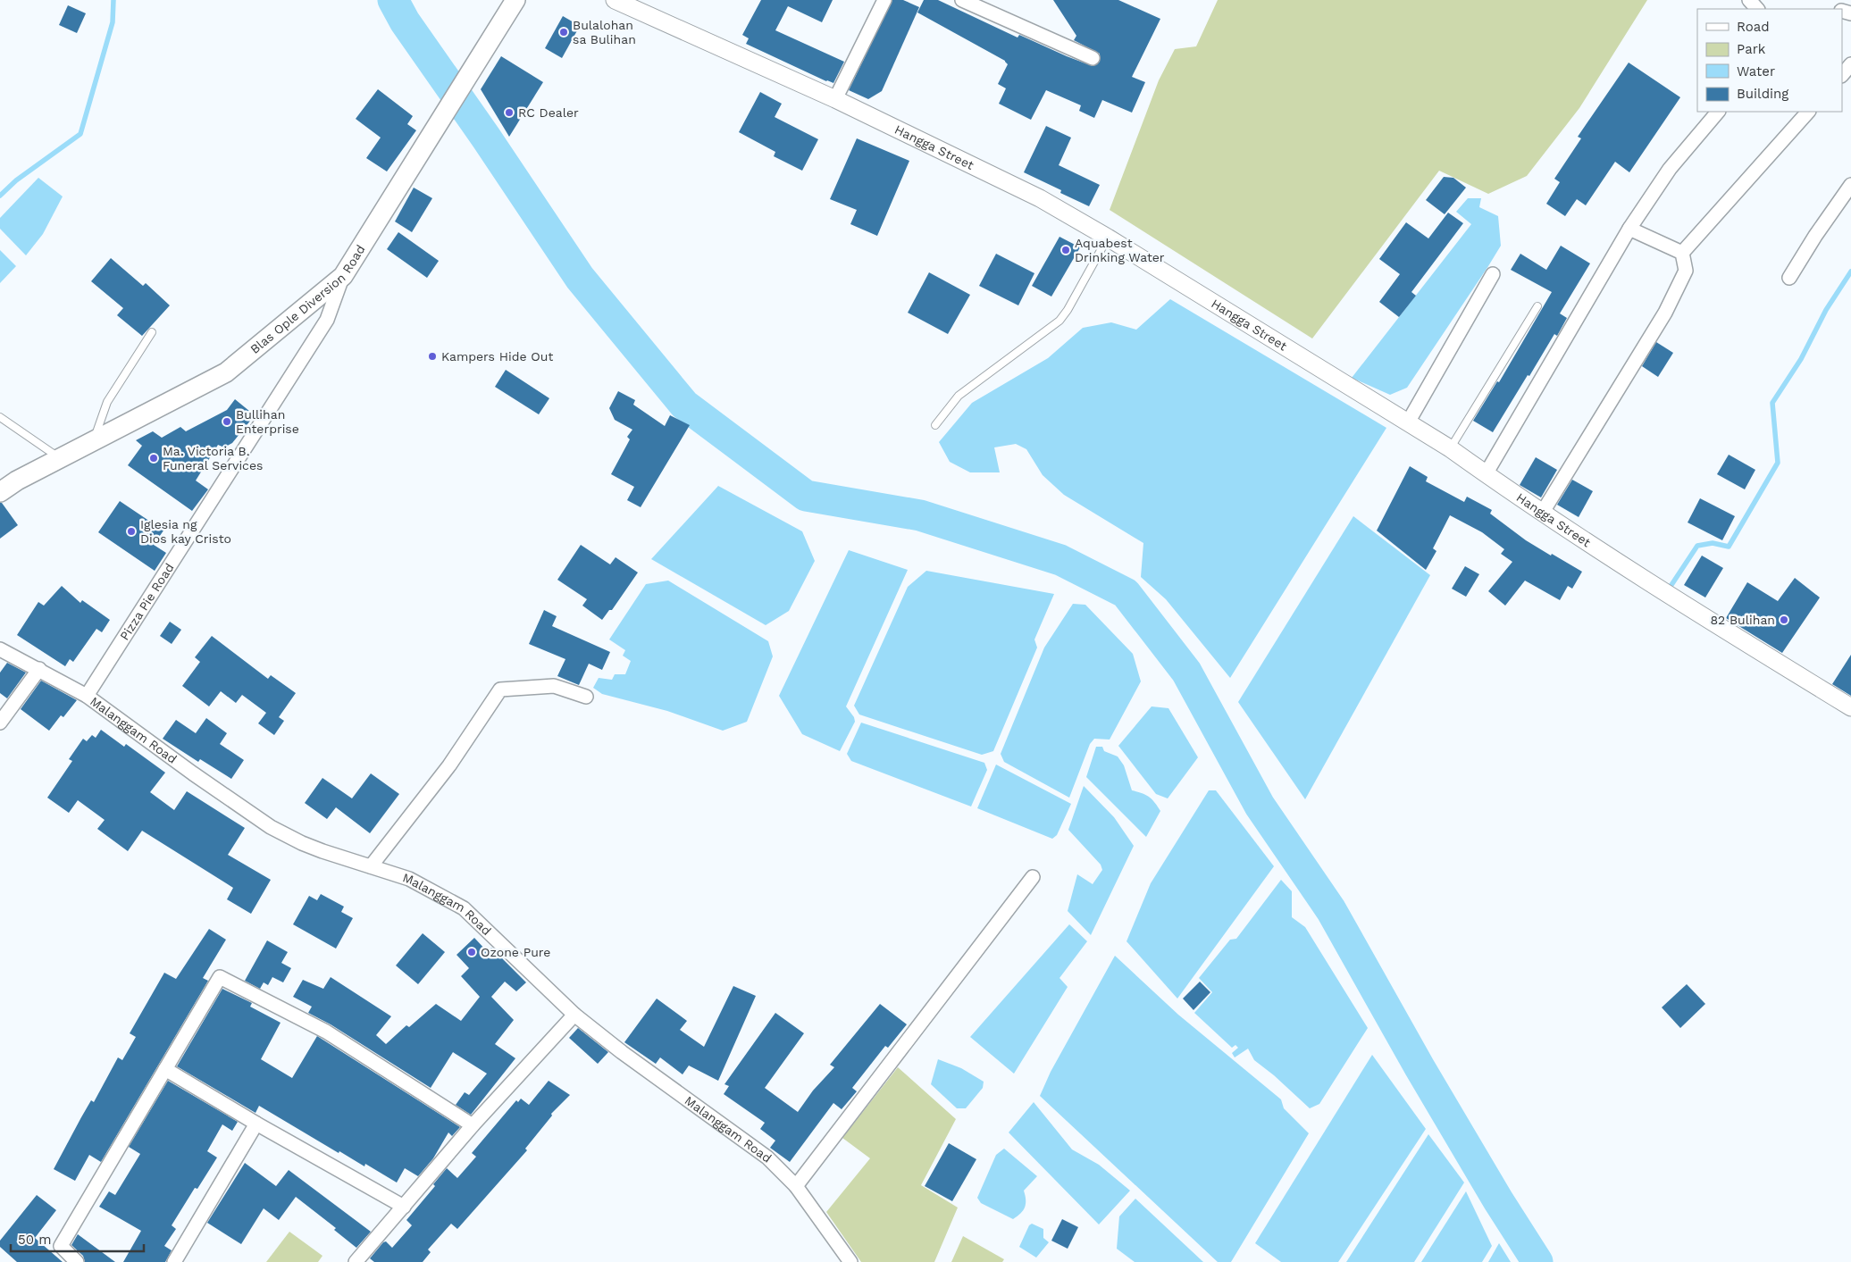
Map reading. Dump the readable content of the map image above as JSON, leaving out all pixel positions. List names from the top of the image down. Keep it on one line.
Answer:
{"streets":{"main road":["Blas Ople Diversion Road"],"street":["Hangga Street","Pizza Pie Road","Malanggam Road"]},"crossings":[["Blas Ople Diversion Road","Pizza Pie Road"],["Pizza Pie Road","Malanggam Road"]],"places":["Bulalohan sa Bulihan","RC Dealer","Aquabest Drinking Water","Kampers Hide Out","Bullihan Enterprise","Ma. Victoria B. Funeral Services","Iglesia ng Dios kay Cristo","82 Bulihan","Ozone Pure"],"legend":["Road","Park","Water","Building"],"scale_bar":"50 m"}
